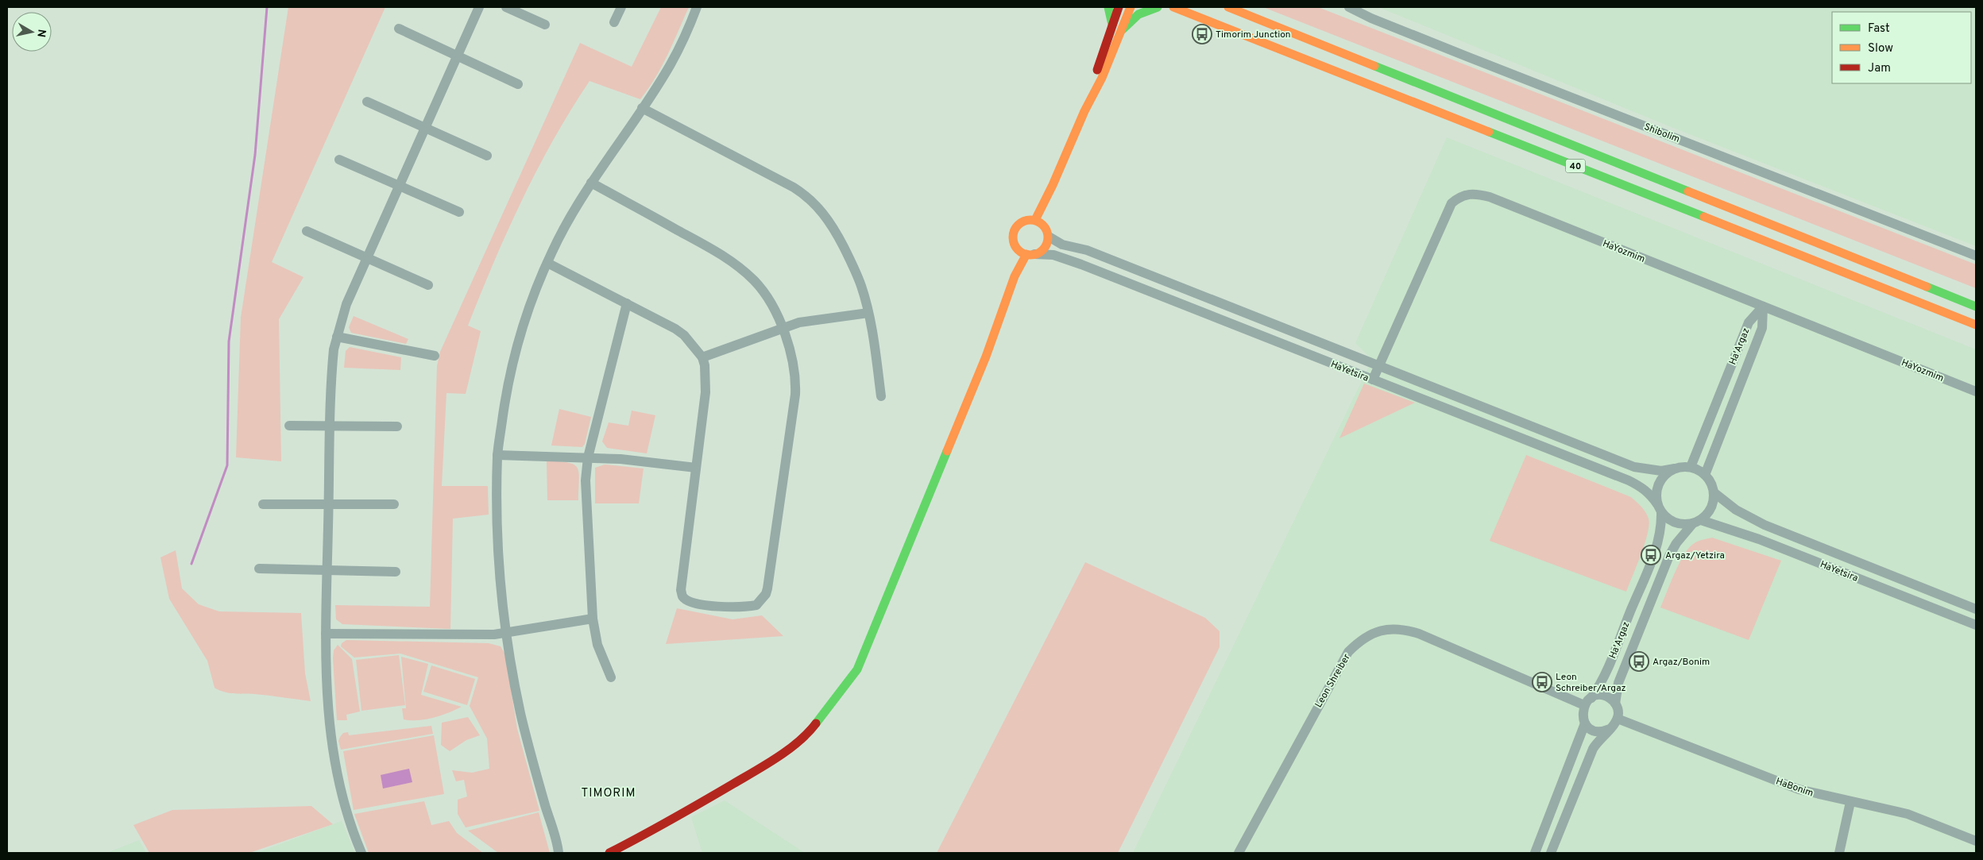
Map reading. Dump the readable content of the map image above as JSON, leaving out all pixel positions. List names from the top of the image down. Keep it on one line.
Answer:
{"streets":{"main road":["40"],"street":["Shibolim","HaYozmim","Ha'Argaz","HaYetsira","Leon Shreiber","HaBonim"]},"crossings":[["HaYozmim","Ha'Argaz"],["HaYozmim","HaYetsira"],["Ha'Argaz","HaYetsira"],["Ha'Argaz","Leon Shreiber"],["Ha'Argaz","HaBonim"],["Leon Shreiber","HaBonim"]],"districts":["TIMORIM"],"places":{"bus stop":["Timorim Junction","Argaz/Yetzira","Argaz/Bonim","Leon Schreiber/Argaz"]},"legend":["Fast","Slow","Jam"],"north":"right"}
